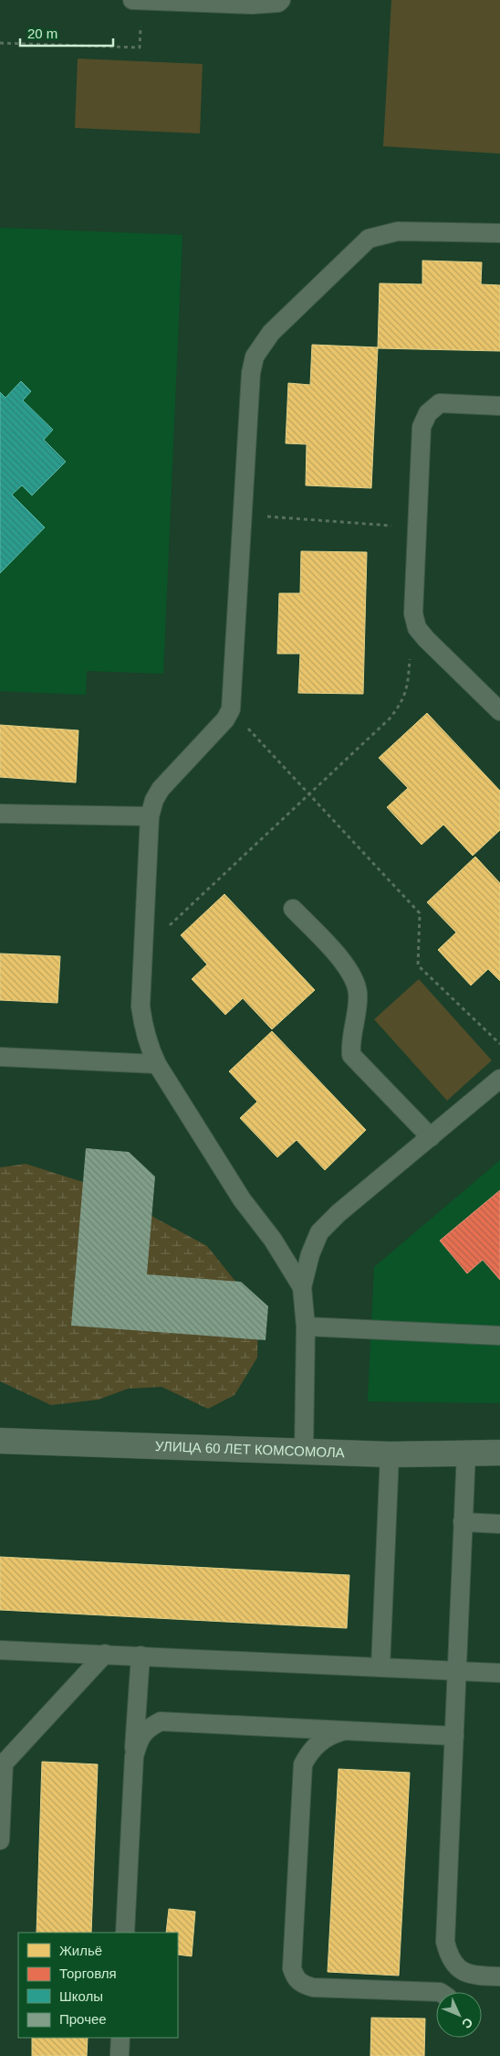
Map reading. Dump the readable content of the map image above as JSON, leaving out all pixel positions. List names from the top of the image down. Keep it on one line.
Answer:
{"streets":{"street":["УЛИЦА 60 ЛЕТ КОМСОМОЛА"]},"legend":["Жильё","Торговля","Школы","Прочее"],"scale_bar":"20 m","north":"bottom right"}
